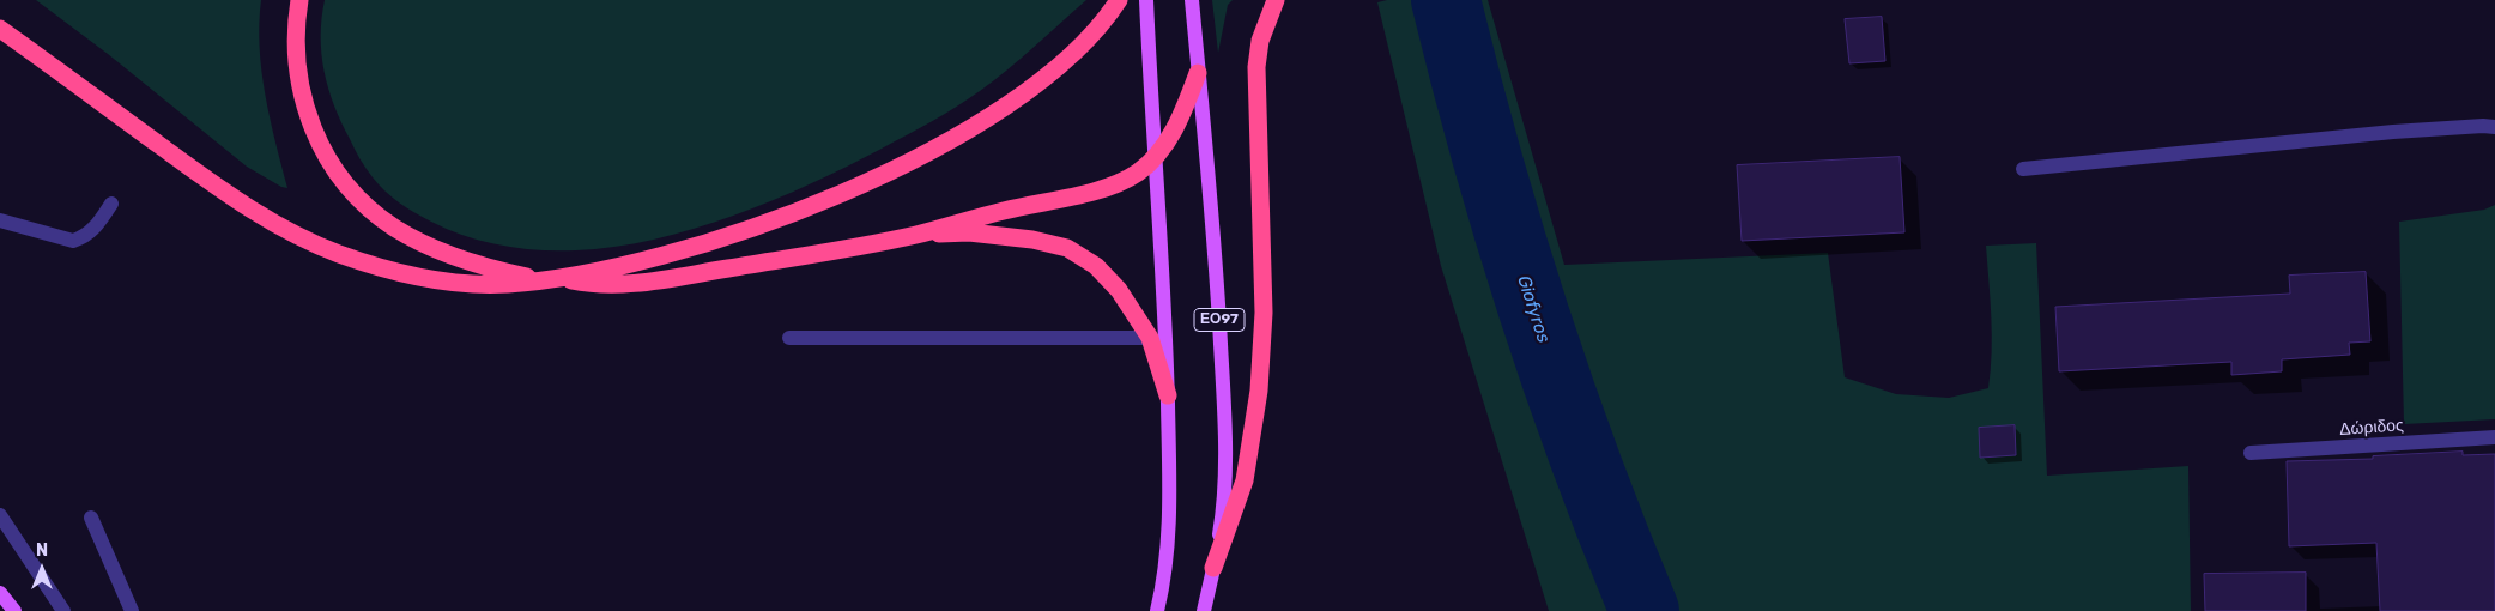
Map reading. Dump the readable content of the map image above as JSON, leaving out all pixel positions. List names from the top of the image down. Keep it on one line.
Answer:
{"streets":{"main road":["ΕΟ97"],"street":["Δώριδος"]},"water":["Giofyros"],"north":"top"}
